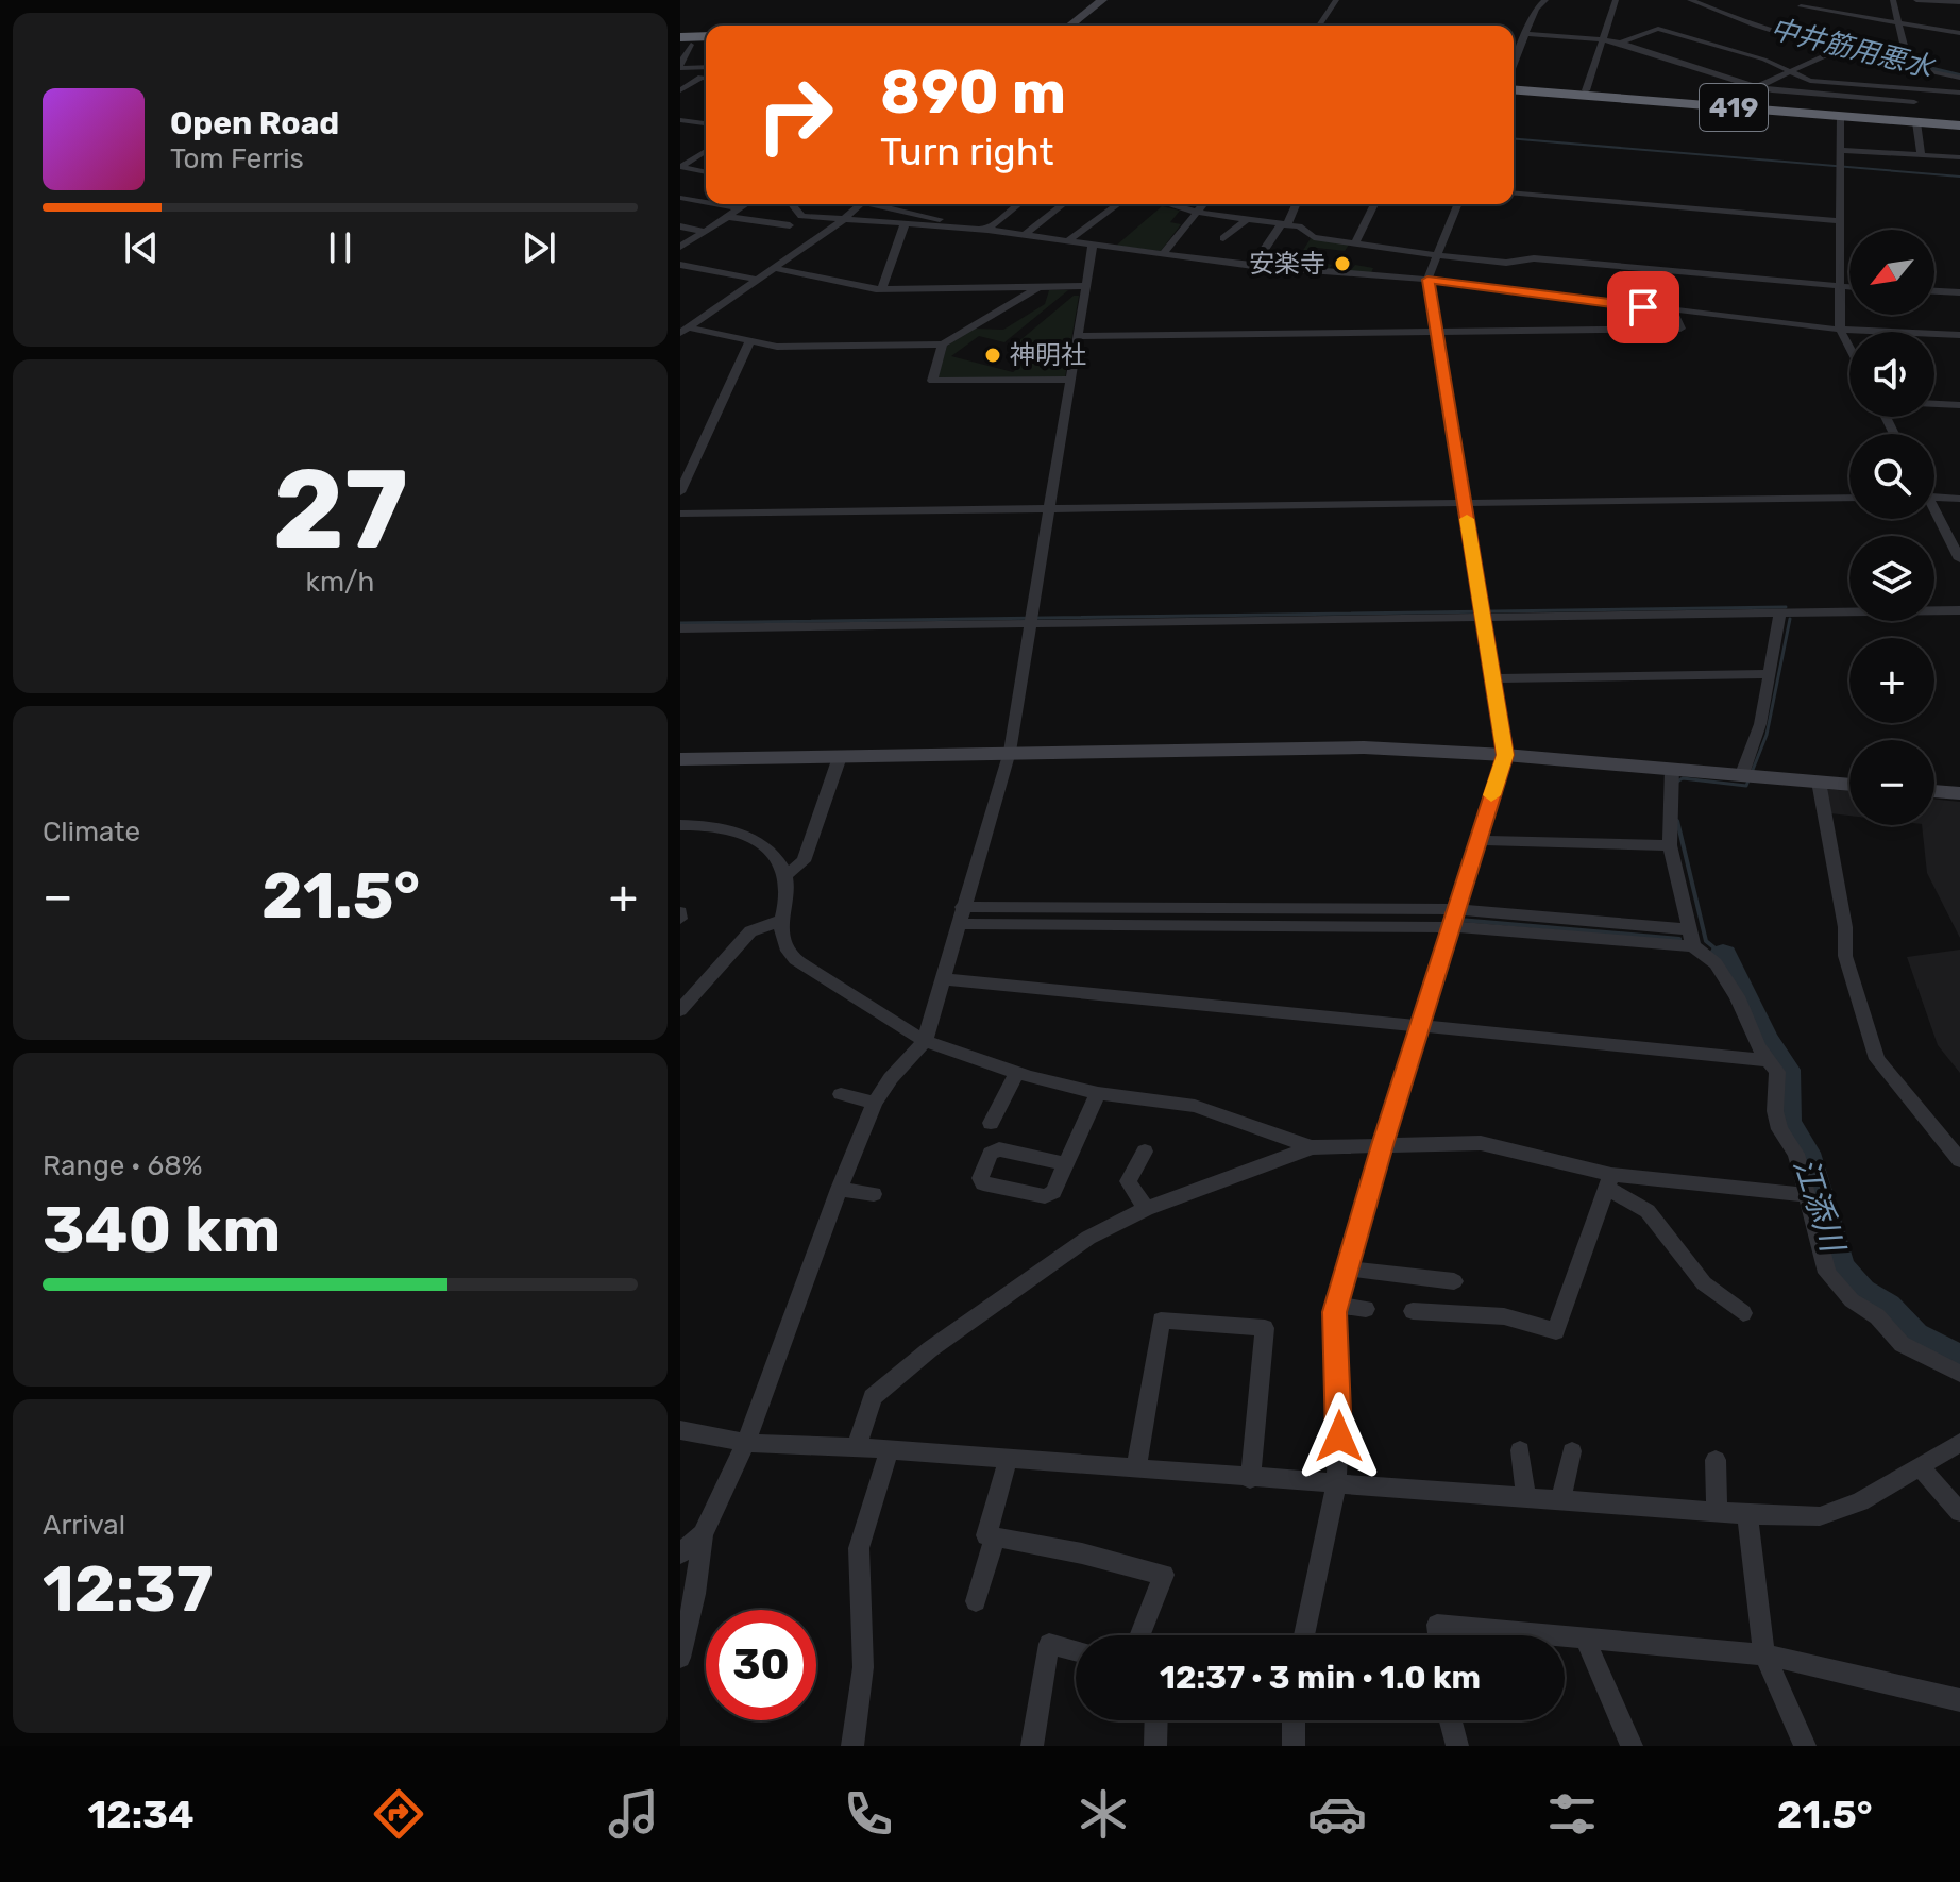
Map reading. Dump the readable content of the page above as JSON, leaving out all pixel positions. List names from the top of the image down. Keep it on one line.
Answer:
{"streets":{"highway":["419"]},"water":["中井筋用悪水","江添川"],"places":["安楽寺","神明社"],"north":"bottom left","page":{"turn":["890 m","Turn right"],"song":["Open Road","Tom Ferris"],"map_buttons":["+","−"],"tile":[["27","km/h"],"Climate",["Range · 68%","340 km"],["Arrival","12:37"]],"heat":["−","21.5°","+"],"limit":"30","trip":"12:37 · 3 min · 1.0 km","tabs":["12:34","21.5°"]}}
